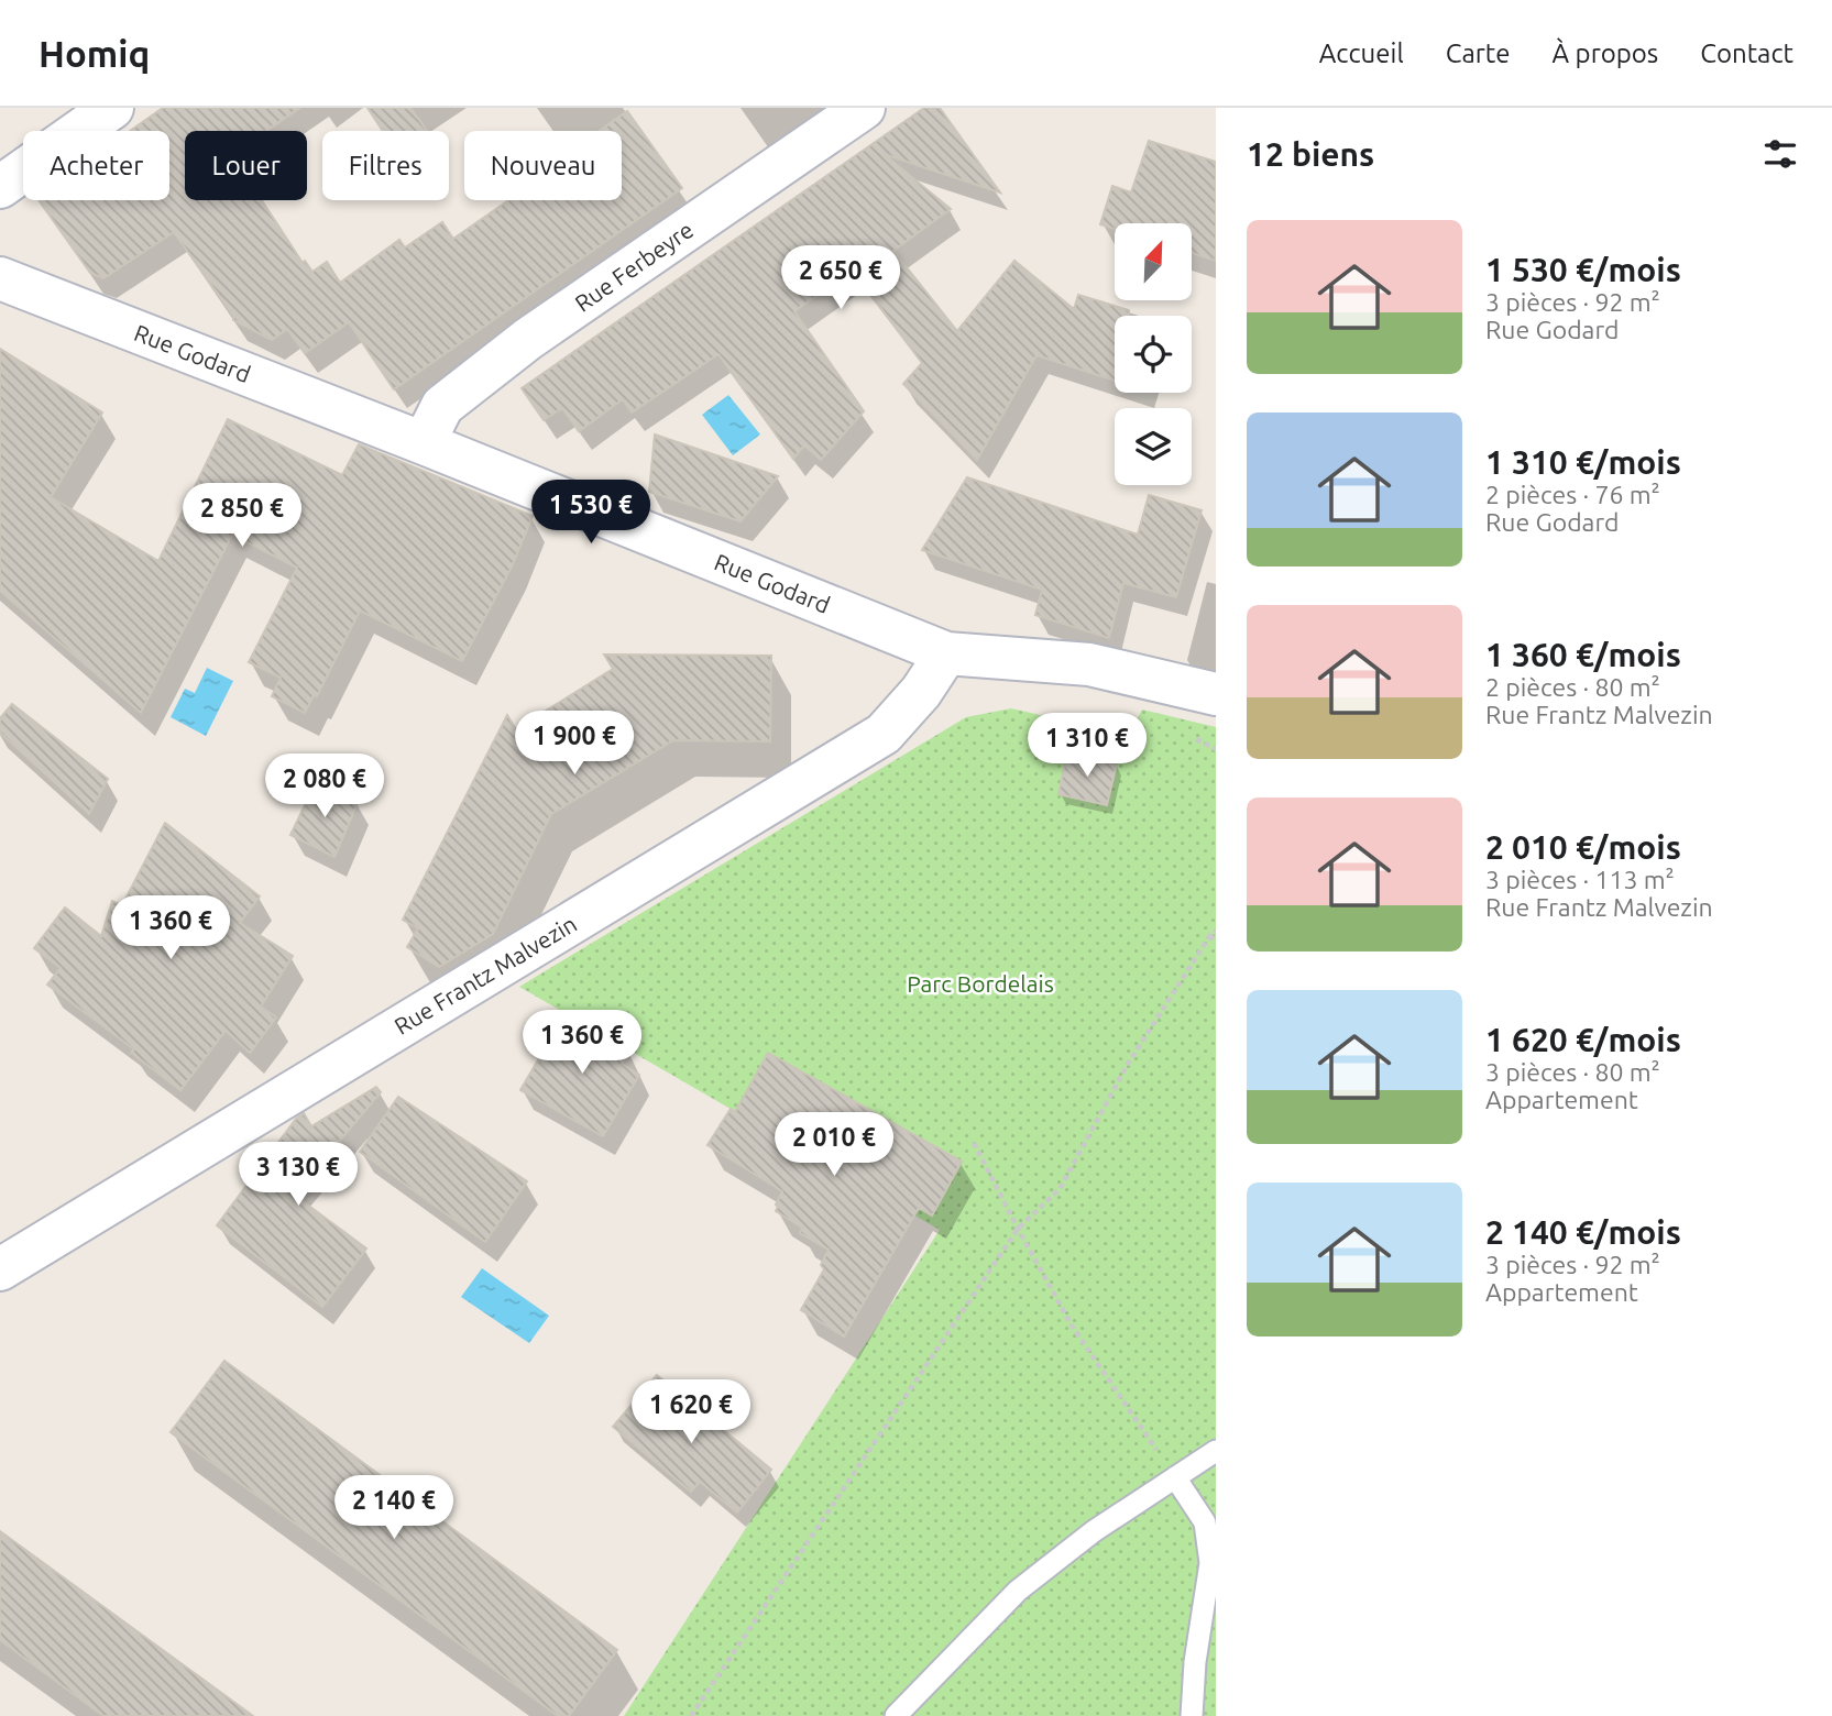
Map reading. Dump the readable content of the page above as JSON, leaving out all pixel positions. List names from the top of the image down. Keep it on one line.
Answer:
{"streets":{"street":["Rue Ferbeyre","Rue Godard","Rue Frantz Malvezin"]},"crossings":[["Rue Ferbeyre","Rue Godard"],["Rue Godard","Rue Frantz Malvezin"]],"parks":["Parc Bordelais"],"north":"top right","page":{"header":"Homiq","nav":["Accueil","Carte","À propos","Contact"],"heading":"12 biens","chip":["Acheter","Louer","Filtres","Nouveau"],"list":[{"name":"1 530 €/mois","note":"3 pièces · 92 m² · Rue Godard"},{"name":"1 310 €/mois","note":"2 pièces · 76 m² · Rue Godard"},{"name":"1 360 €/mois","note":"2 pièces · 80 m² · Rue Frantz Malvezin"},{"name":"2 010 €/mois","note":"3 pièces · 113 m² · Rue Frantz Malvezin"},{"name":"1 620 €/mois","note":"3 pièces · 80 m² · Appartement"},{"name":"2 140 €/mois","note":"3 pièces · 92 m² · Appartement"}],"price":["2 650 €","1 530 €","2 850 €","1 900 €","1 310 €","2 080 €","1 360 €","1 360 €","2 010 €","3 130 €","1 620 €","2 140 €"]}}
